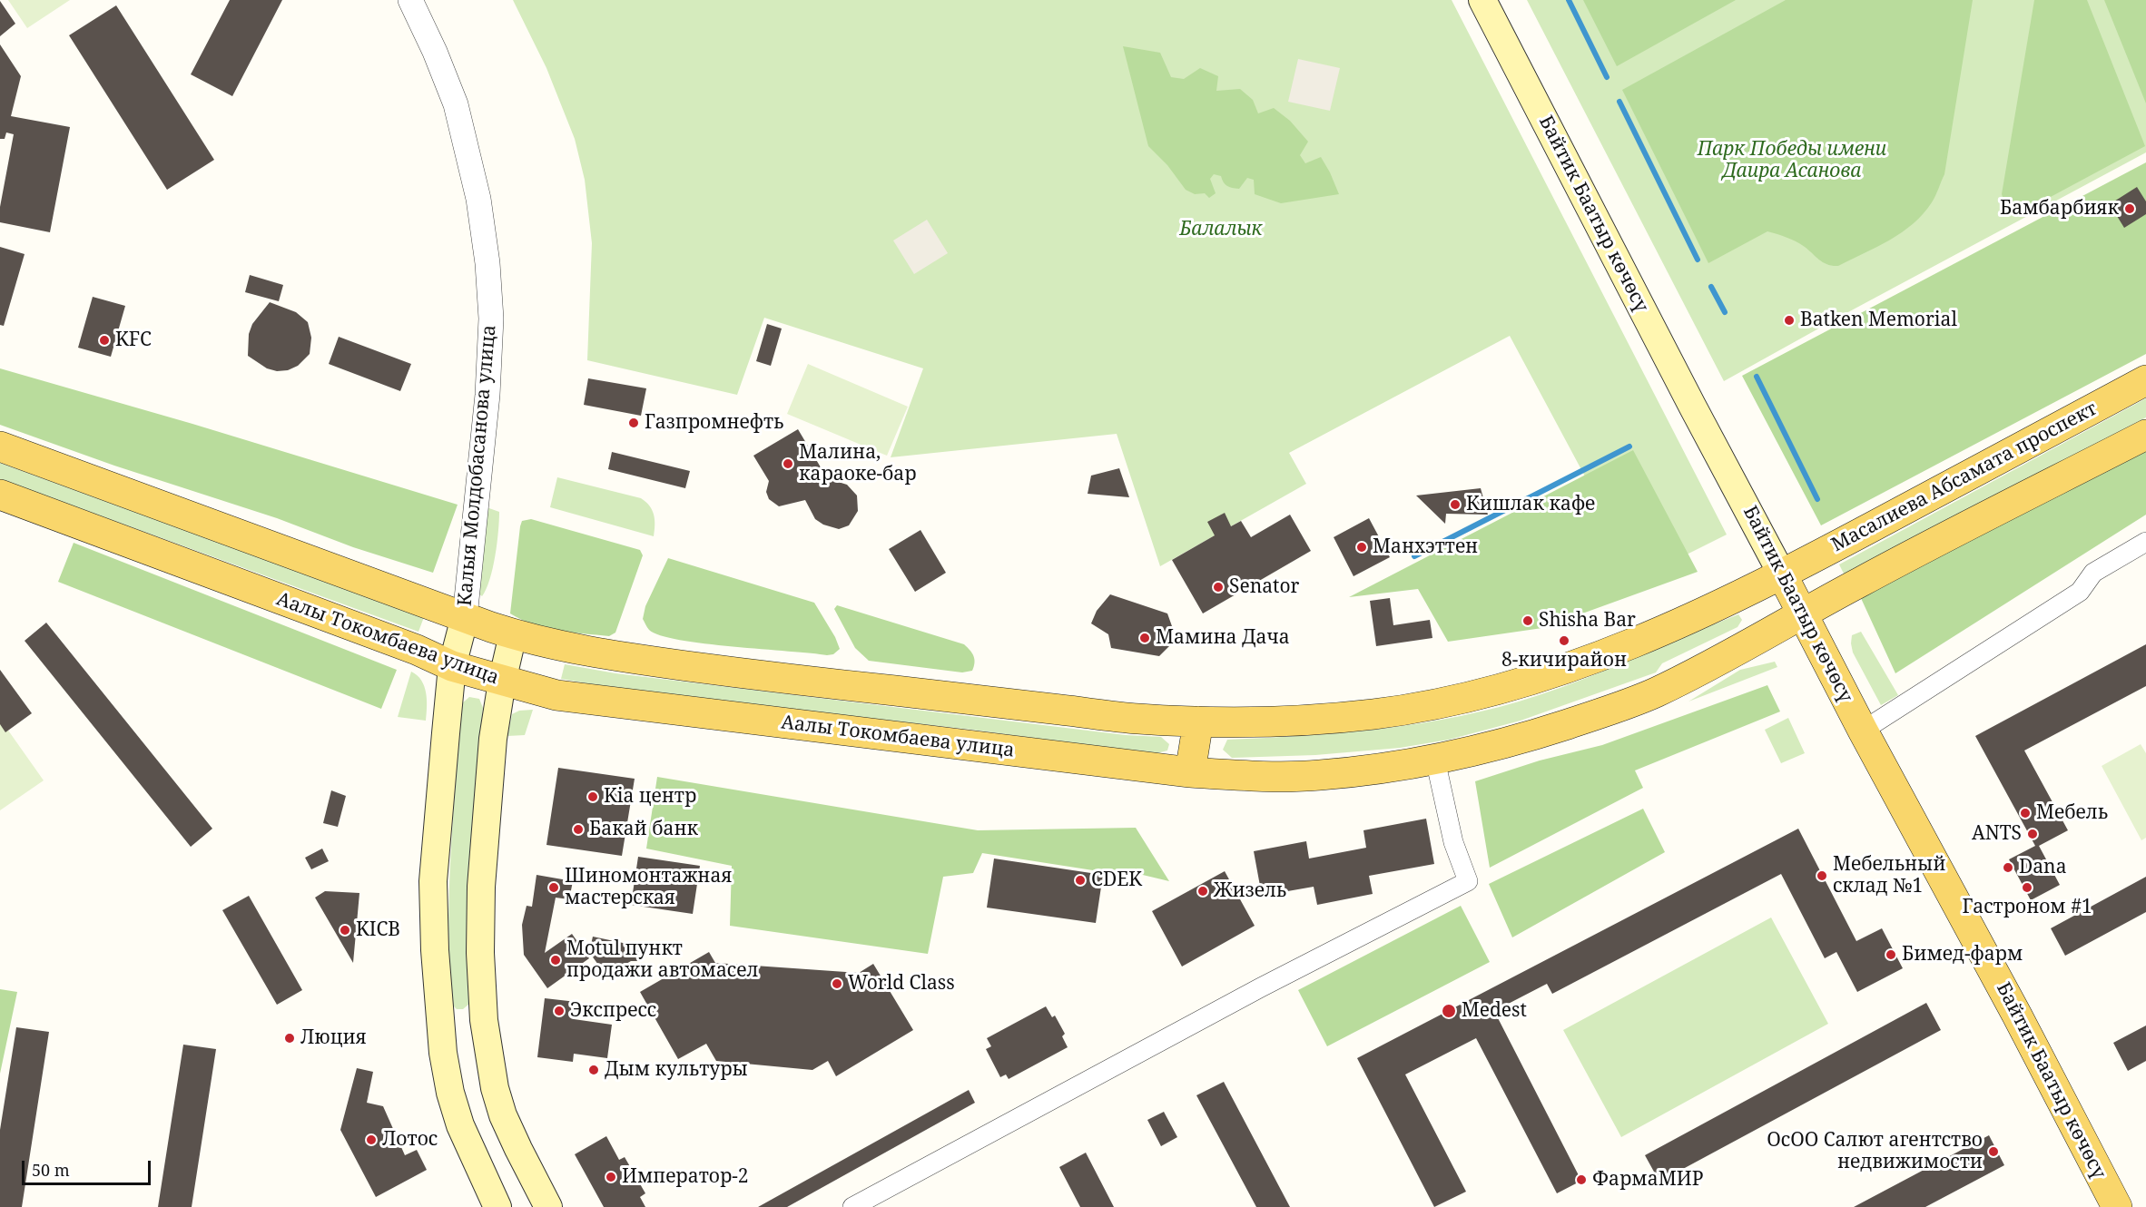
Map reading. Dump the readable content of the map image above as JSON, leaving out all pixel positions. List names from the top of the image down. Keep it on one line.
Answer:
{"streets":{"main road":["Байтик Баатыр көчөсү","Масалиева Абсамата проспект","Аалы Токомбаева улица"],"street":["Калыя Молдобасанова улица"]},"crossings":[["Байтик Баатыр көчөсү","Масалиева Абсамата проспект"],["Байтик Баатыр көчөсү","Аалы Токомбаева улица"]],"parks":["Парк Победы имени Даира Асанова","Балалык"],"places":["Бамбарбияк","Batken Memorial","KFC","Газпромнефть","Малина, караоке-бар","Кишлак кафе","Манхэттен","Senator","Shisha Bar","Мамина Дача","8-кичирайон","Kia центр","Мебель","Бакай банк","ANTS","Dana","Мебельный склад №1","CDEK","Шиномонтажная мастерская","Гастроном #1","Жизель","KICB","Бимед-фарм","Motul пункт продажи автомасел","World Class","Экспресс","Medest","Люция","Дым культуры","Лотос","ОсОО Салют агентство недвижимости","Император-2","ФармаМИР"],"scale_bar":"50 m"}
